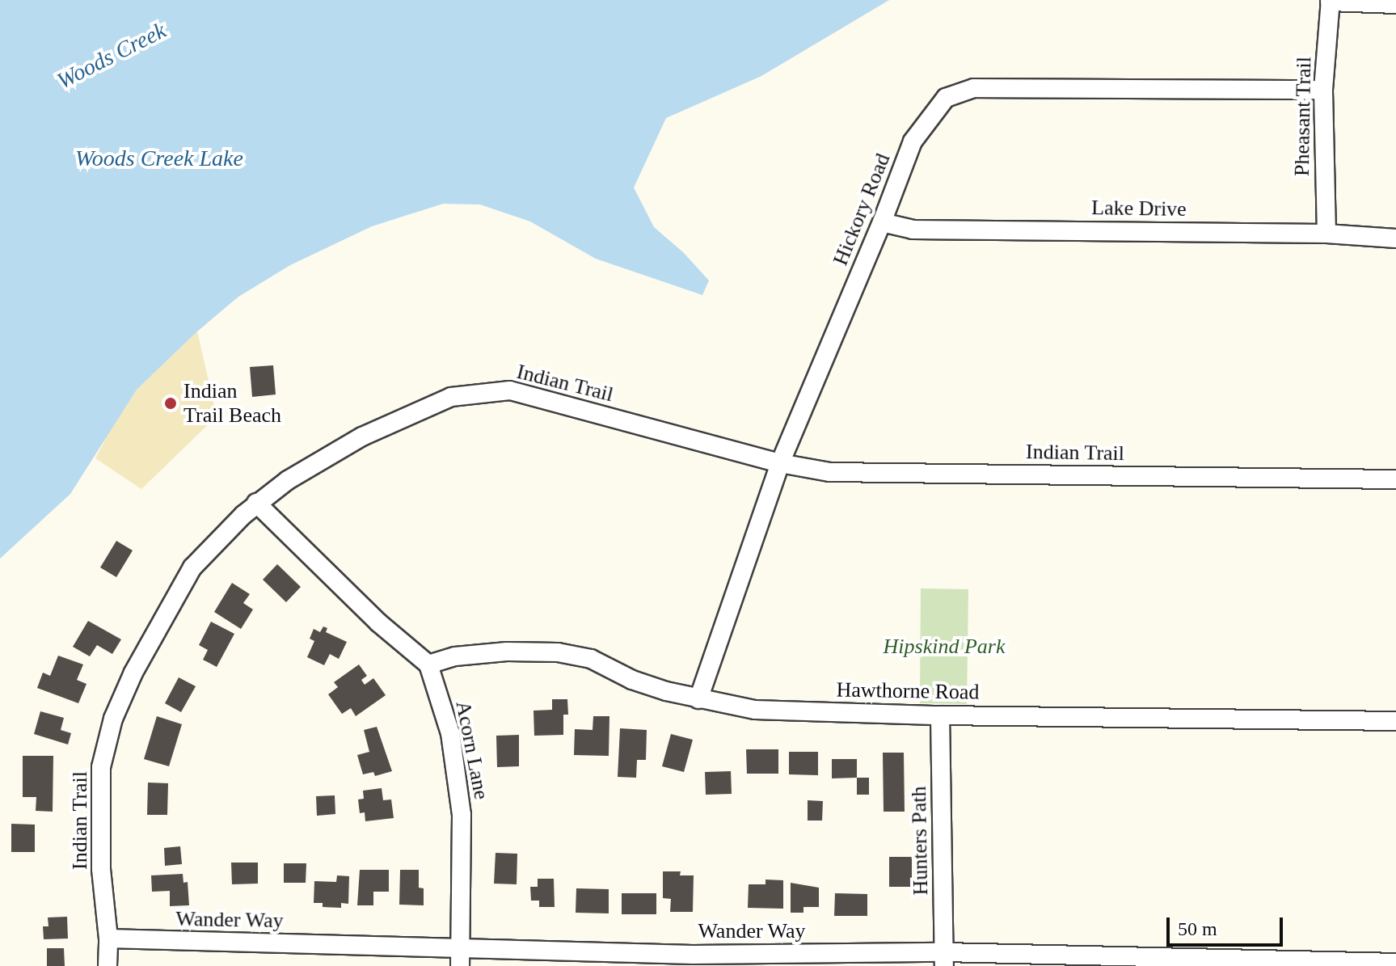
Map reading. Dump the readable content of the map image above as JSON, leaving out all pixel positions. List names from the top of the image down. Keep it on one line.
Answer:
{"streets":{"street":["Pheasant Trail","Lake Drive","Hickory Road","Indian Trail","Hawthorne Road","Acorn Lane","Hunters Path","Wander Way"]},"crossings":[["Pheasant Trail","Lake Drive"],["Pheasant Trail","Hickory Road"],["Lake Drive","Hickory Road"],["Hickory Road","Indian Trail"],["Hickory Road","Hawthorne Road"],["Indian Trail","Wander Way"],["Hawthorne Road","Acorn Lane"],["Hawthorne Road","Hunters Path"],["Acorn Lane","Wander Way"],["Hunters Path","Wander Way"]],"water":["Woods Creek","Woods Creek Lake"],"parks":["Hipskind Park"],"places":["Indian Trail Beach"],"scale_bar":"50 m"}
